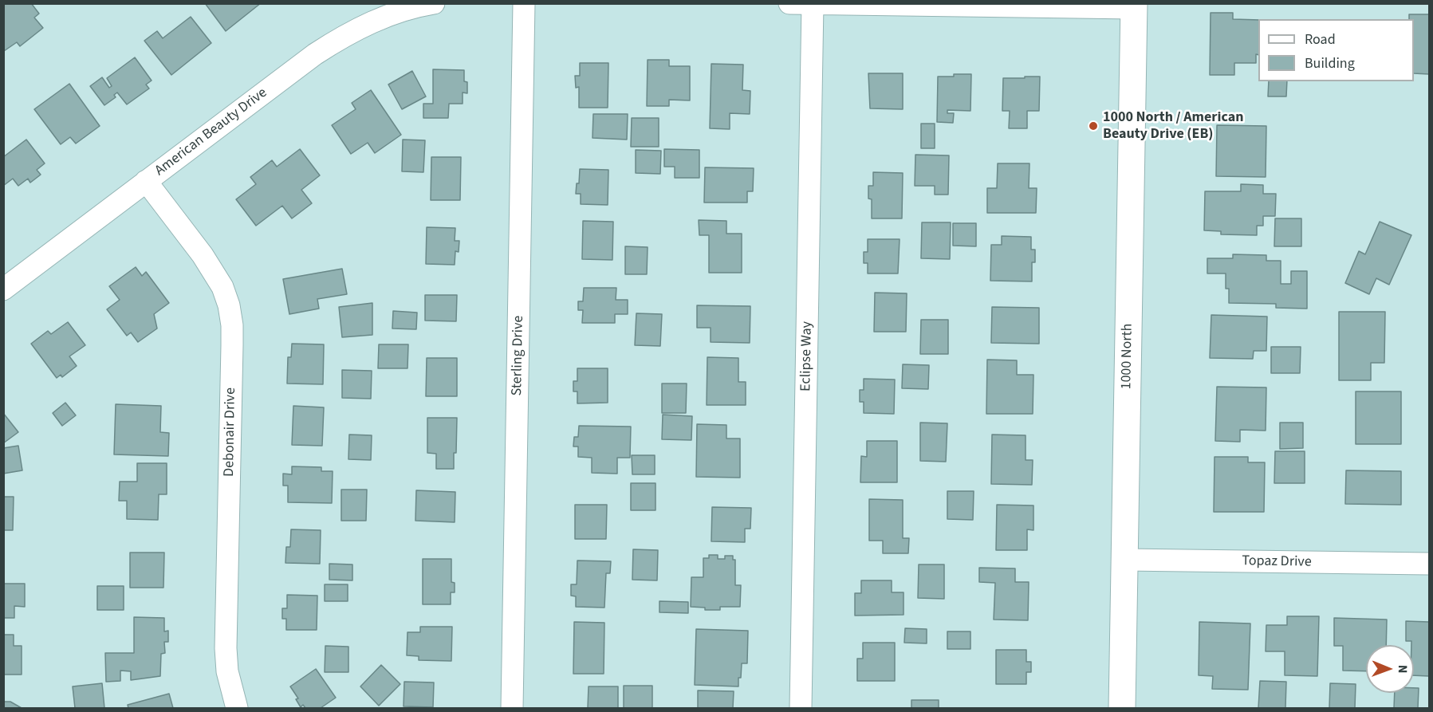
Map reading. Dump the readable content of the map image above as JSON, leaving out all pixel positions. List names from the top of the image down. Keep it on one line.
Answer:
{"streets":{"street":["American Beauty Drive","Sterling Drive","Eclipse Way","1000 North","Debonair Drive","Topaz Drive"]},"crossings":[["American Beauty Drive","Debonair Drive"],["1000 North","Topaz Drive"]],"places":["1000 North / American Beauty Drive (EB)"],"legend":["Road","Building"],"north":"right"}
